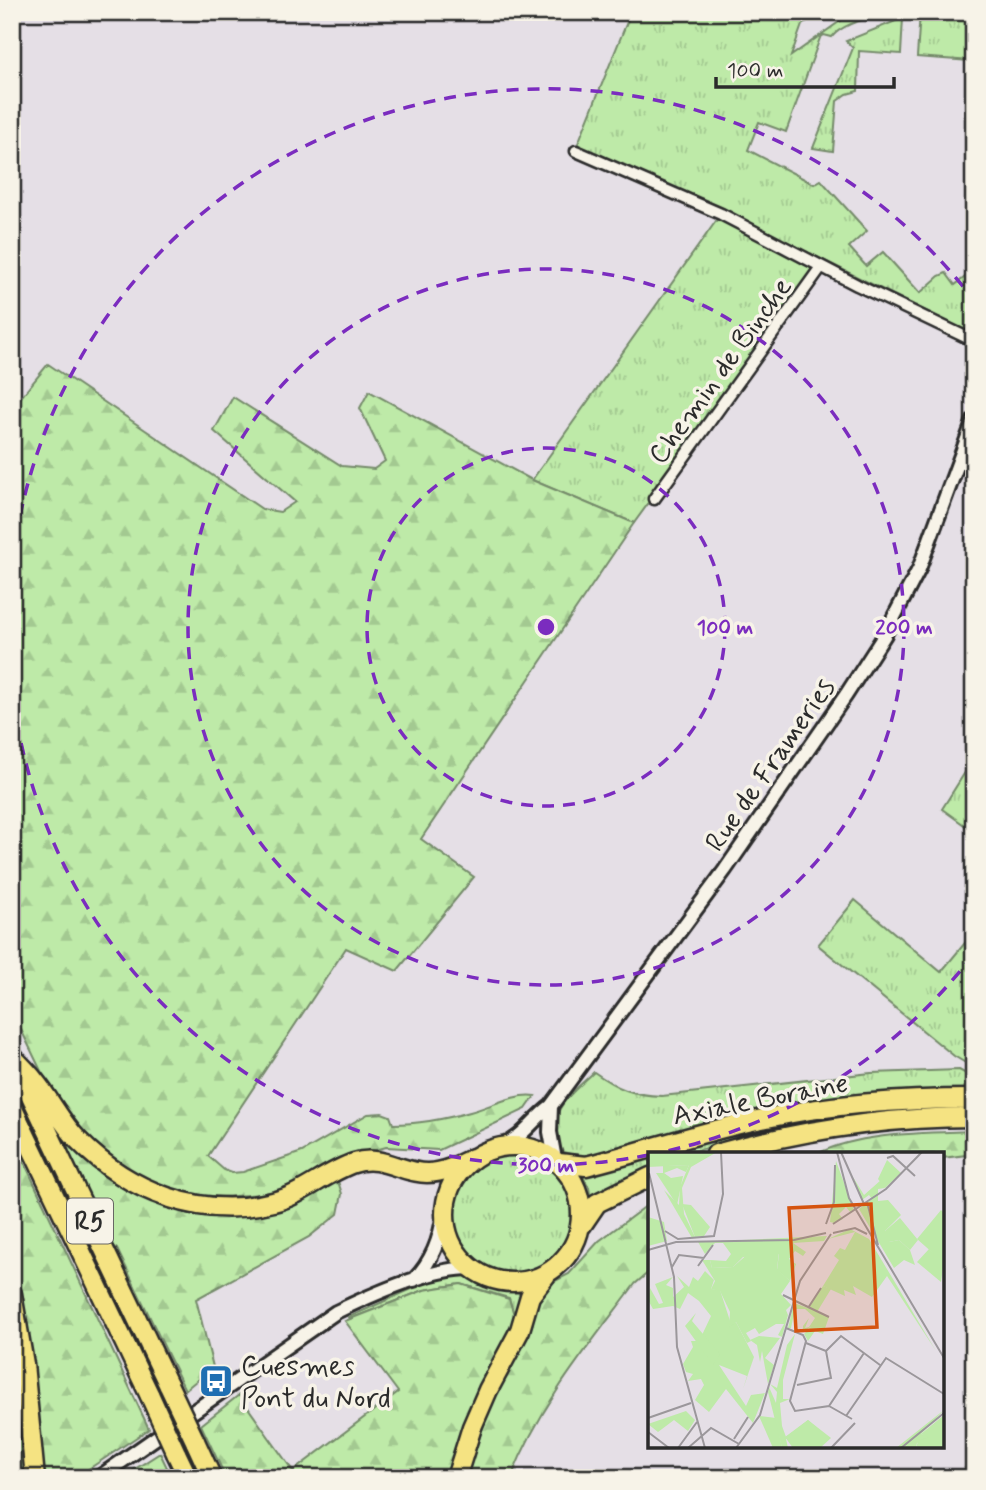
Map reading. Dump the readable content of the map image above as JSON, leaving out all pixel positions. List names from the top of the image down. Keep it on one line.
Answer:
{"streets":{"highway":["Axiale Boraine","R5"],"main road":["Rue de Frameries"],"street":["Chemin de Binche"]},"crossings":[["Rue de Frameries","Axiale Boraine"]],"places":{"bus stop":["Cuesmes Pont du Nord"]},"scale_bar":"100 m","rings":["100 m","200 m","300 m"]}
